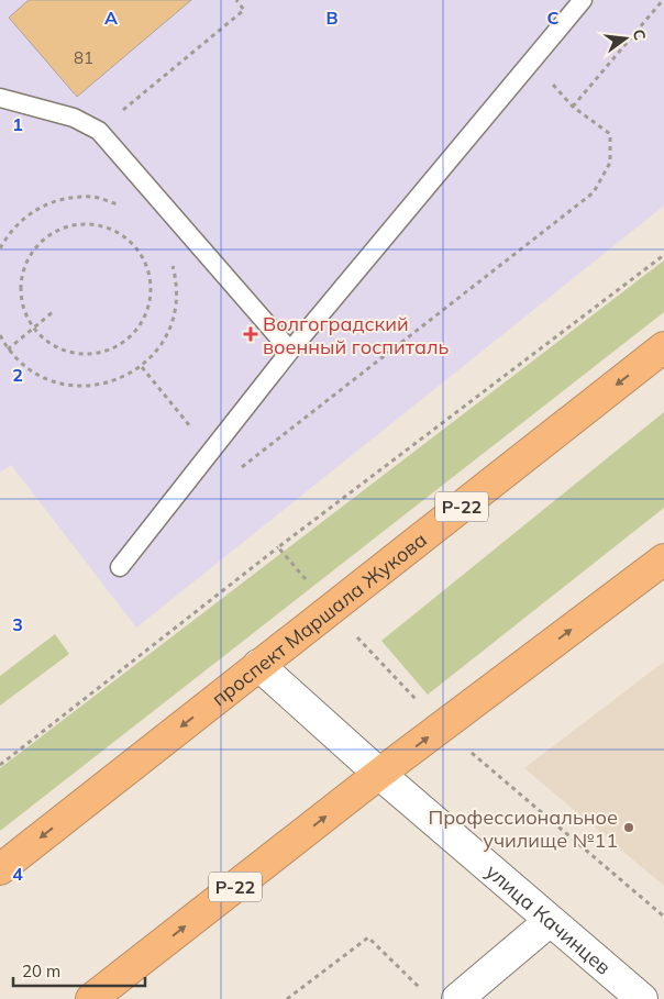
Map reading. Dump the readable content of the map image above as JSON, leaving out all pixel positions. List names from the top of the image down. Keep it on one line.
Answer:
{"streets":{"highway":["Р-22","проспект Маршала Жукова"],"main road":["улица Качинцев"]},"crossings":[["Р-22","улица Качинцев"],["проспект Маршала Жукова","улица Качинцев"]],"places":{"health":["Волгоградский военный госпиталь"],"other":["Профессиональное училище №11"]},"house_numbers":["81"],"scale_bar":"20 m","north":"right","grid":{"columns":["A","B","C"],"rows":["1","2","3","4"]}}
